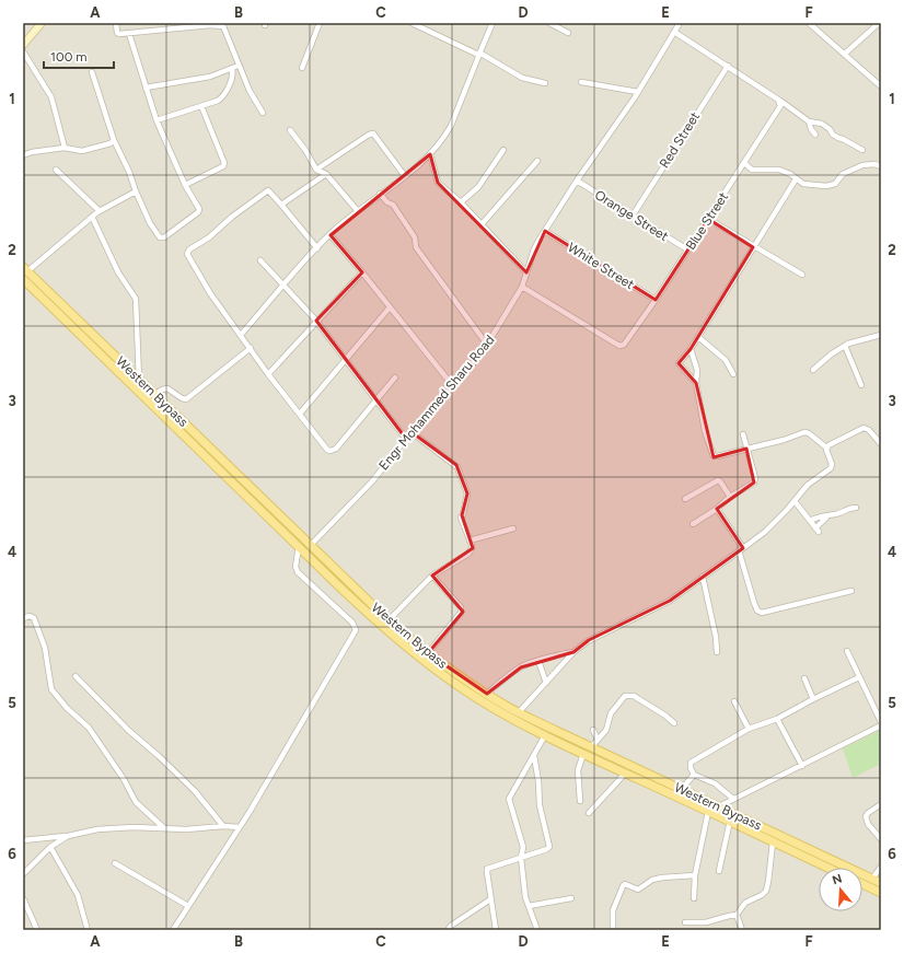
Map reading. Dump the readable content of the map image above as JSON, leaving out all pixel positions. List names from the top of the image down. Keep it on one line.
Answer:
{"streets":{"main road":["Western Bypass"],"street":["Red Street","Orange Street","Blue Street","White Street","Engr Mohammed Sharu Road"]},"crossings":[["Red Street","Orange Street"],["Orange Street","Blue Street"],["Orange Street","Engr Mohammed Sharu Road"],["Blue Street","White Street"],["Blue Street","Engr Mohammed Sharu Road"],["White Street","Engr Mohammed Sharu Road"],["Western Bypass","Engr Mohammed Sharu Road"]],"scale_bar":"100 m","north":"top","grid":{"columns":["A","B","C","D","E","F"],"rows":["1","2","3","4","5","6"]}}
